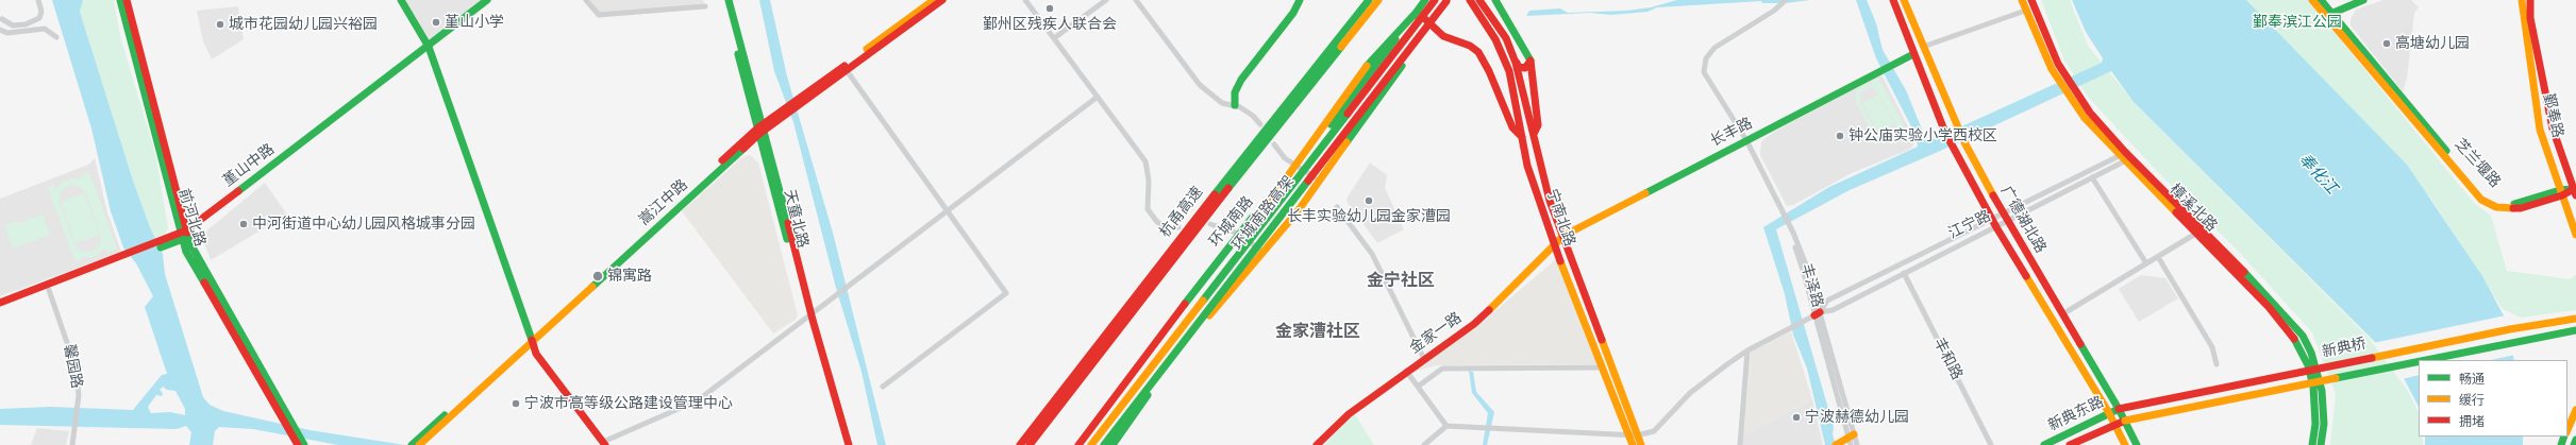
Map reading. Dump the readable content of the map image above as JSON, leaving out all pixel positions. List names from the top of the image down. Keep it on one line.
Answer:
{"streets":{"main road":["鄞奉路","长丰路","芝兰堰路","堇山中路","嵩江中路","樟溪北路","杭甬高速","环城南路高架","前河北路","宁南北路","天童北路","广德湖北路","环城南路","金家一路","新典桥","新典东路"],"street":["江宁路","丰泽路","丰和路","馨园路"]},"crossings":[["鄞奉路","芝兰堰路"],["长丰路","宁南北路"],["长丰路","广德湖北路"],["长丰路","丰泽路"],["长丰路","金家一路"],["堇山中路","前河北路"],["堇山中路","馨园路"],["嵩江中路","天童北路"],["樟溪北路","江宁路"],["宁南北路","金家一路"],["广德湖北路","江宁路"],["广德湖北路","新典桥"],["广德湖北路","新典东路"],["江宁路","丰泽路"],["江宁路","丰和路"],["新典桥","新典东路"]],"districts":["金宁社区","金家漕社区"],"water":["奉化江"],"parks":["鄞奉滨江公园"],"places":["鄞州区残疾人联合会","堇山小学","城市花园幼儿园兴裕园","高塘幼儿园","钟公庙实验小学西校区","长丰实验幼儿园金家漕园","中河街道中心幼儿园风格城事分园","锦寓路","宁波市高等级公路建设管理中心","宁波赫德幼儿园"],"legend":["畅通","缓行","拥堵"]}
